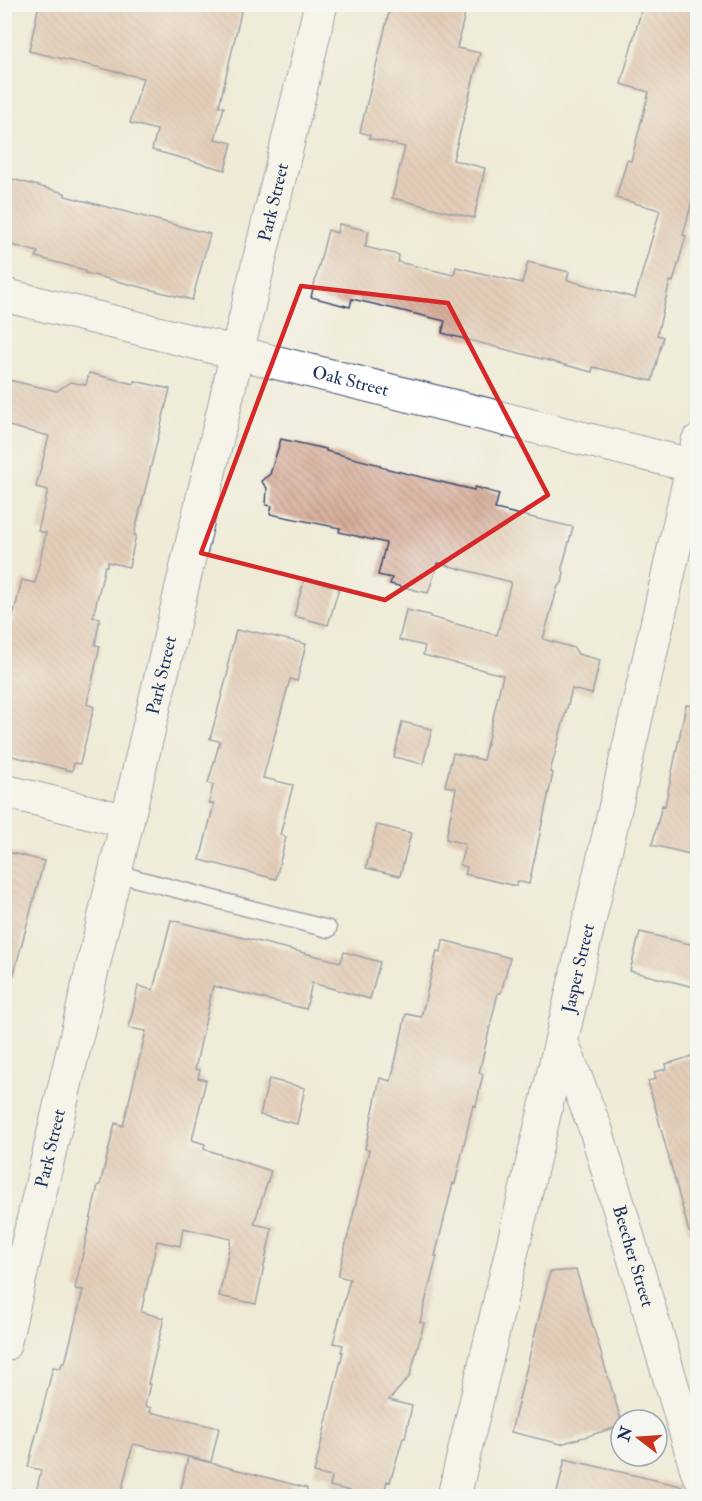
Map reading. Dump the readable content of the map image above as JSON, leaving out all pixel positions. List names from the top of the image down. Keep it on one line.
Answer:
{"streets":{"street":["Park Street","Oak Street","Jasper Street","Beecher Street"]},"crossings":[["Park Street","Oak Street"],["Oak Street","Jasper Street"],["Jasper Street","Beecher Street"]],"north":"left"}
